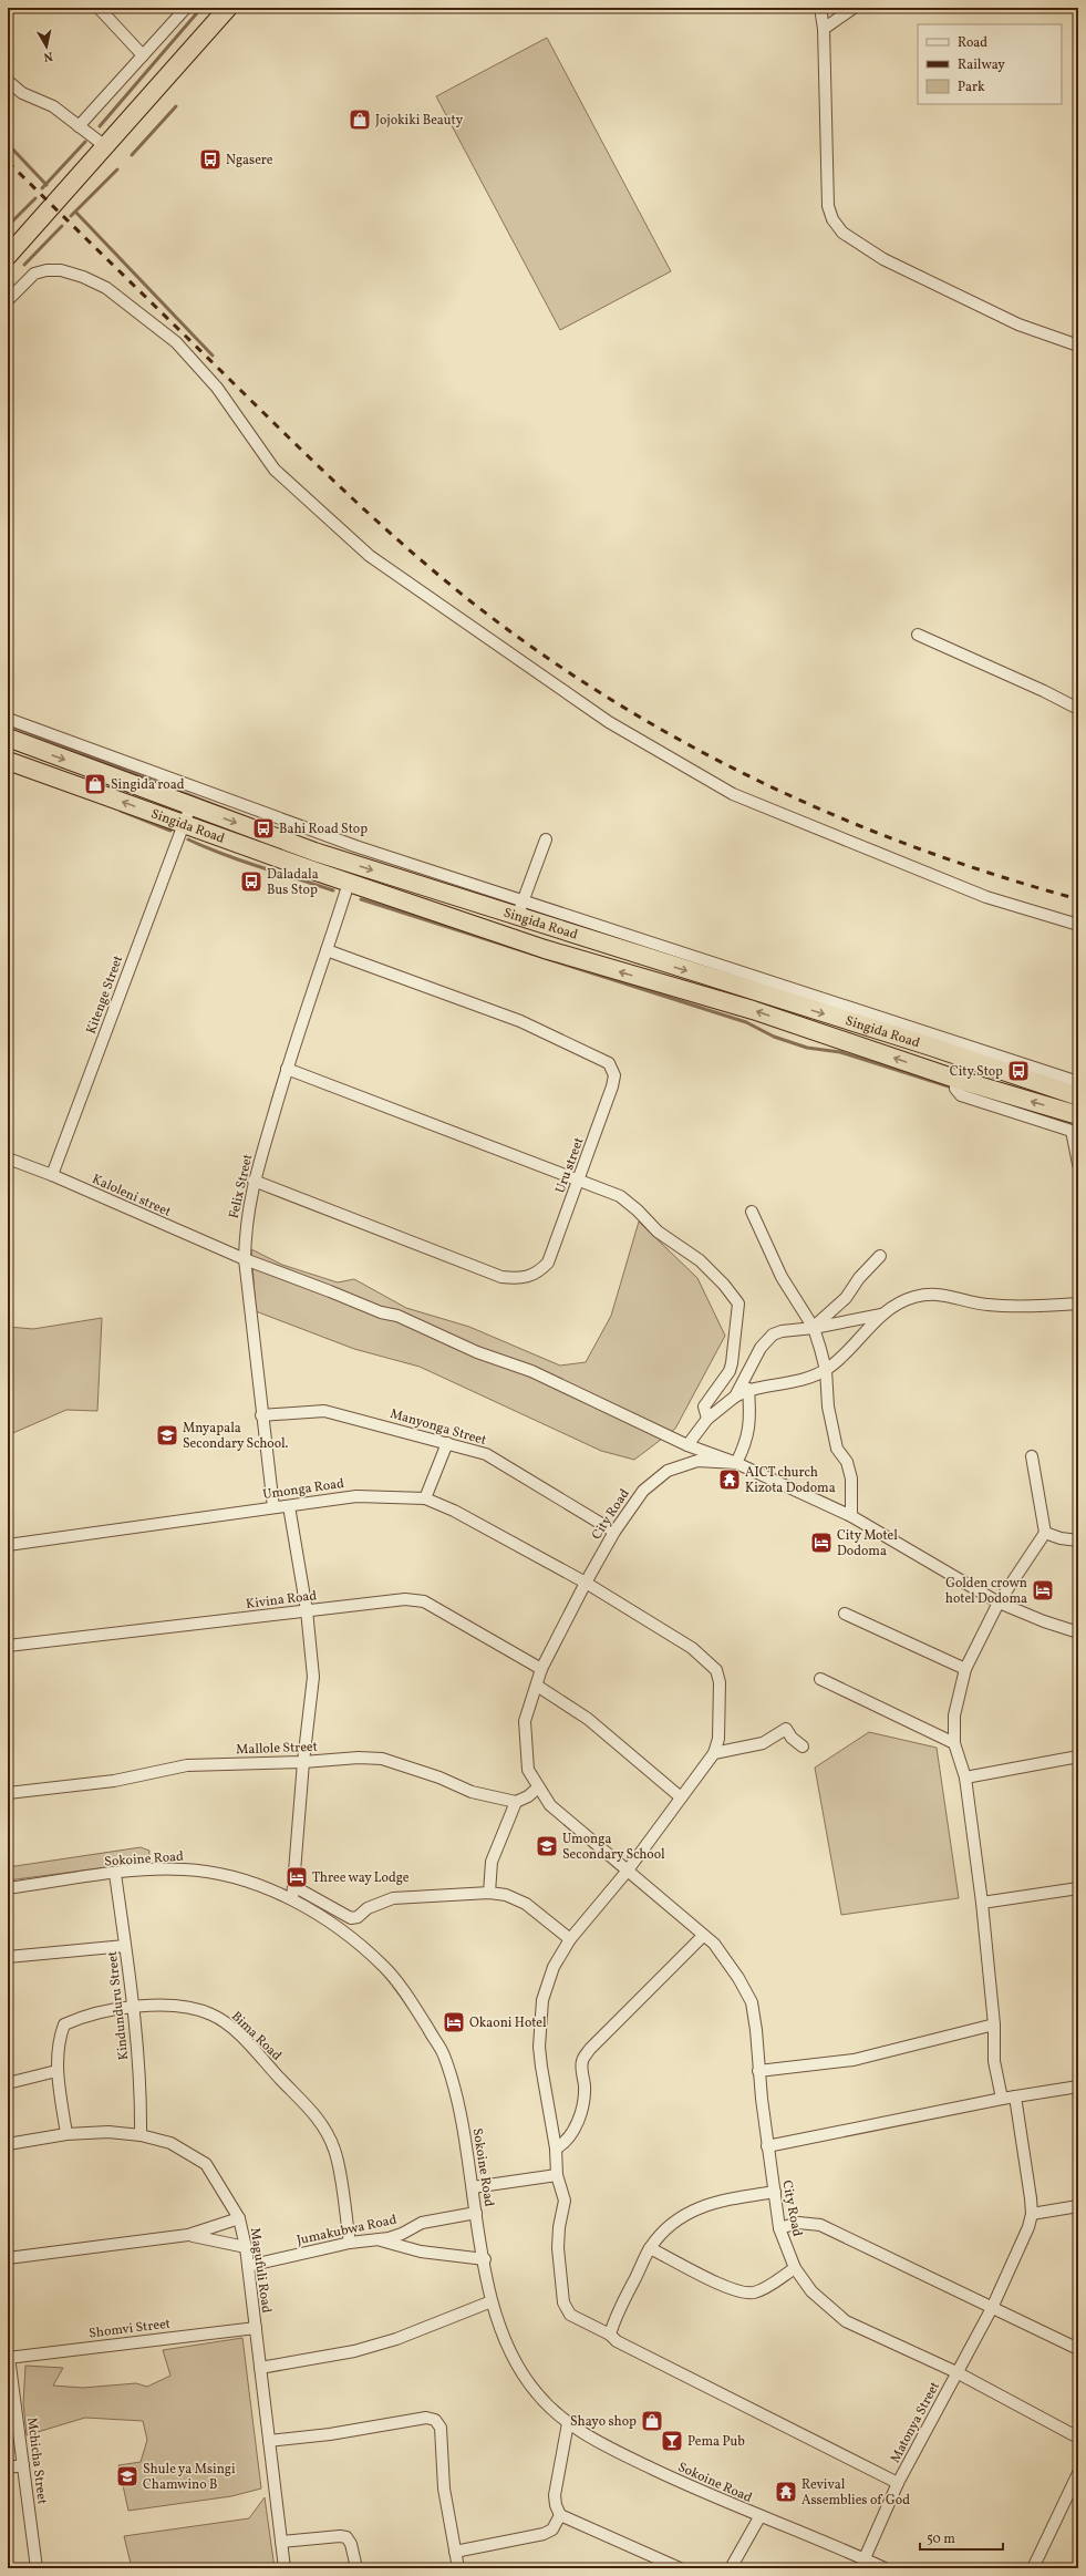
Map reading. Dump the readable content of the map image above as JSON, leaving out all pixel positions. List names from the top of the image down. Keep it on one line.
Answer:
{"streets":{"highway":["Singida Road"],"street":["Kitenge Street","Uru street","Felix Street","Kaloleni street","Manyonga Street","Umonga Road","City Road","Kivina Road","Mallole Street","Sokoine Road","Kindunduru Street","Bima Road","Jumakubwa Road","Magufuli Road","Shomvi Street","Matonya Street","Mchicha Street"]},"crossings":[["Singida Road","Kitenge Street"],["Singida Road","Felix Street"],["Kitenge Street","Kaloleni street"],["Uru street","Felix Street"],["Felix Street","Kaloleni street"],["Felix Street","Manyonga Street"],["Felix Street","Umonga Road"],["Kaloleni street","City Road"],["Manyonga Street","City Road"],["Umonga Road","City Road"],["City Road","Kivina Road"],["City Road","Matonya Street"],["Sokoine Road","Kindunduru Street"],["Sokoine Road","Jumakubwa Road"],["Sokoine Road","Matonya Street"],["Kindunduru Street","Bima Road"],["Kindunduru Street","Magufuli Road"],["Bima Road","Jumakubwa Road"],["Bima Road","Magufuli Road"],["Jumakubwa Road","Magufuli Road"],["Magufuli Road","Shomvi Street"],["Shomvi Street","Mchicha Street"]],"places":{"shop":["Jojokiki Beauty","Singida road","Shayo shop"],"bus stop":["Ngasere","Bahi Road Stop","Daladala Bus Stop","City Stop"],"school or university":["Mnyapala Secondary School.","Umonga Secondary School","Shule ya Msingi Chamwino B"],"temple":["AICT church Kizota Dodoma","Revival Assemblies of God"],"hotel":["City Motel Dodoma","Golden crown hotel Dodoma","Three way Lodge","Okaoni Hotel"],"bar":["Pema Pub"]},"legend":["Road","Railway","Park"],"scale_bar":"50 m","north":"bottom"}
